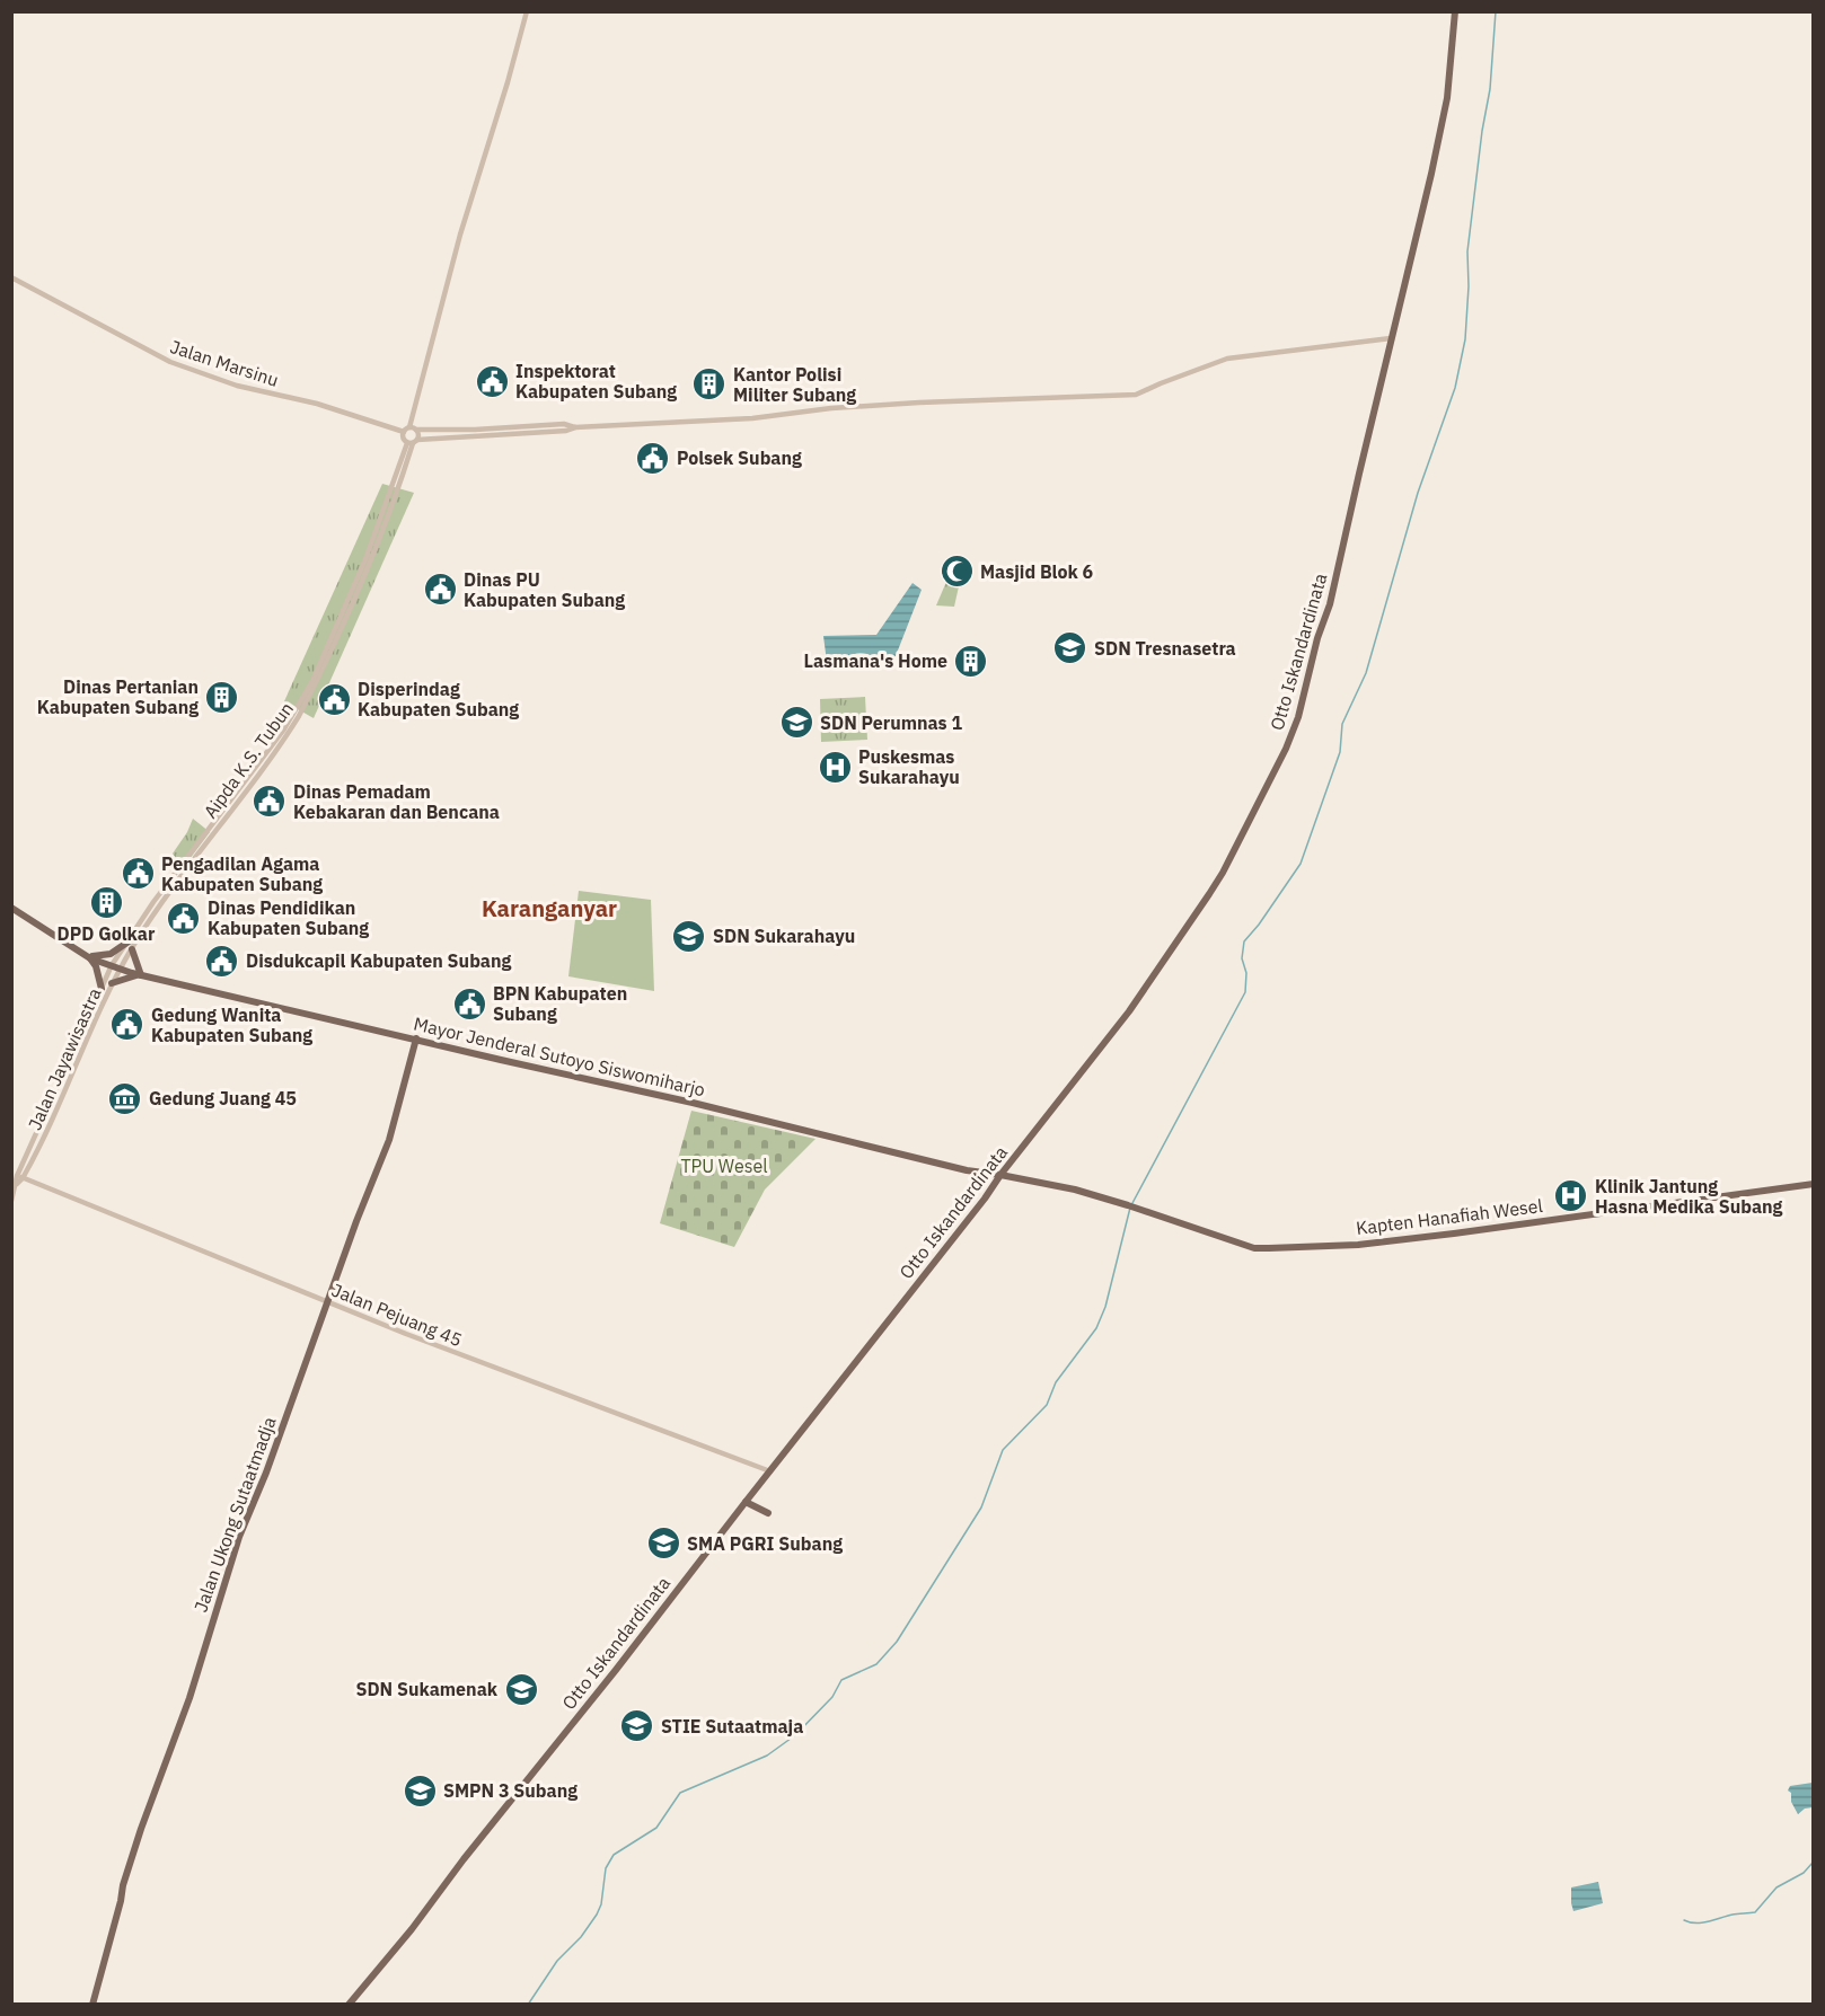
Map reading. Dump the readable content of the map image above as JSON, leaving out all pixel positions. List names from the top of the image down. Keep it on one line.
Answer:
{"streets":{"main road":["Otto Iskandardinata","Mayor Jenderal Sutoyo Siswomiharjo","Kapten Hanafiah Wesel","Jalan Ukong Sutaatmadja"],"street":["Jalan Marsinu","Aipda K.S. Tubun","Jalan Jayawisastra","Jalan Pejuang 45"]},"crossings":[["Jalan Marsinu","Aipda K.S. Tubun"],["Otto Iskandardinata","Mayor Jenderal Sutoyo Siswomiharjo"],["Otto Iskandardinata","Kapten Hanafiah Wesel"],["Otto Iskandardinata","Jalan Pejuang 45"],["Aipda K.S. Tubun","Mayor Jenderal Sutoyo Siswomiharjo"],["Aipda K.S. Tubun","Jalan Jayawisastra"],["Mayor Jenderal Sutoyo Siswomiharjo","Jalan Jayawisastra"],["Mayor Jenderal Sutoyo Siswomiharjo","Kapten Hanafiah Wesel"],["Mayor Jenderal Sutoyo Siswomiharjo","Jalan Ukong Sutaatmadja"],["Jalan Jayawisastra","Jalan Pejuang 45"],["Jalan Pejuang 45","Jalan Ukong Sutaatmadja"]],"districts":["Karanganyar"],"parks":["TPU Wesel"],"places":{"public building":["Inspektorat Kabupaten Subang","Polsek Subang","Dinas PU Kabupaten Subang","Disperindag Kabupaten Subang","Dinas Pemadam Kebakaran dan Bencana","Pengadilan Agama Kabupaten Subang","Dinas Pendidikan Kabupaten Subang","Disdukcapil Kabupaten Subang","BPN Kabupaten Subang","Gedung Wanita Kabupaten Subang"],"building":["Kantor Polisi Militer Subang","Lasmana's Home","Dinas Pertanian Kabupaten Subang","DPD Golkar"],"mosque":["Masjid Blok 6"],"school or university":["SDN Tresnasetra","SDN Perumnas 1","SDN Sukarahayu","SMA PGRI Subang","SDN Sukamenak","STIE Sutaatmaja","SMPN 3 Subang"],"hospital":["Puskesmas Sukarahayu","Klinik Jantung Hasna Medika Subang"],"museum":["Gedung Juang 45"]}}
